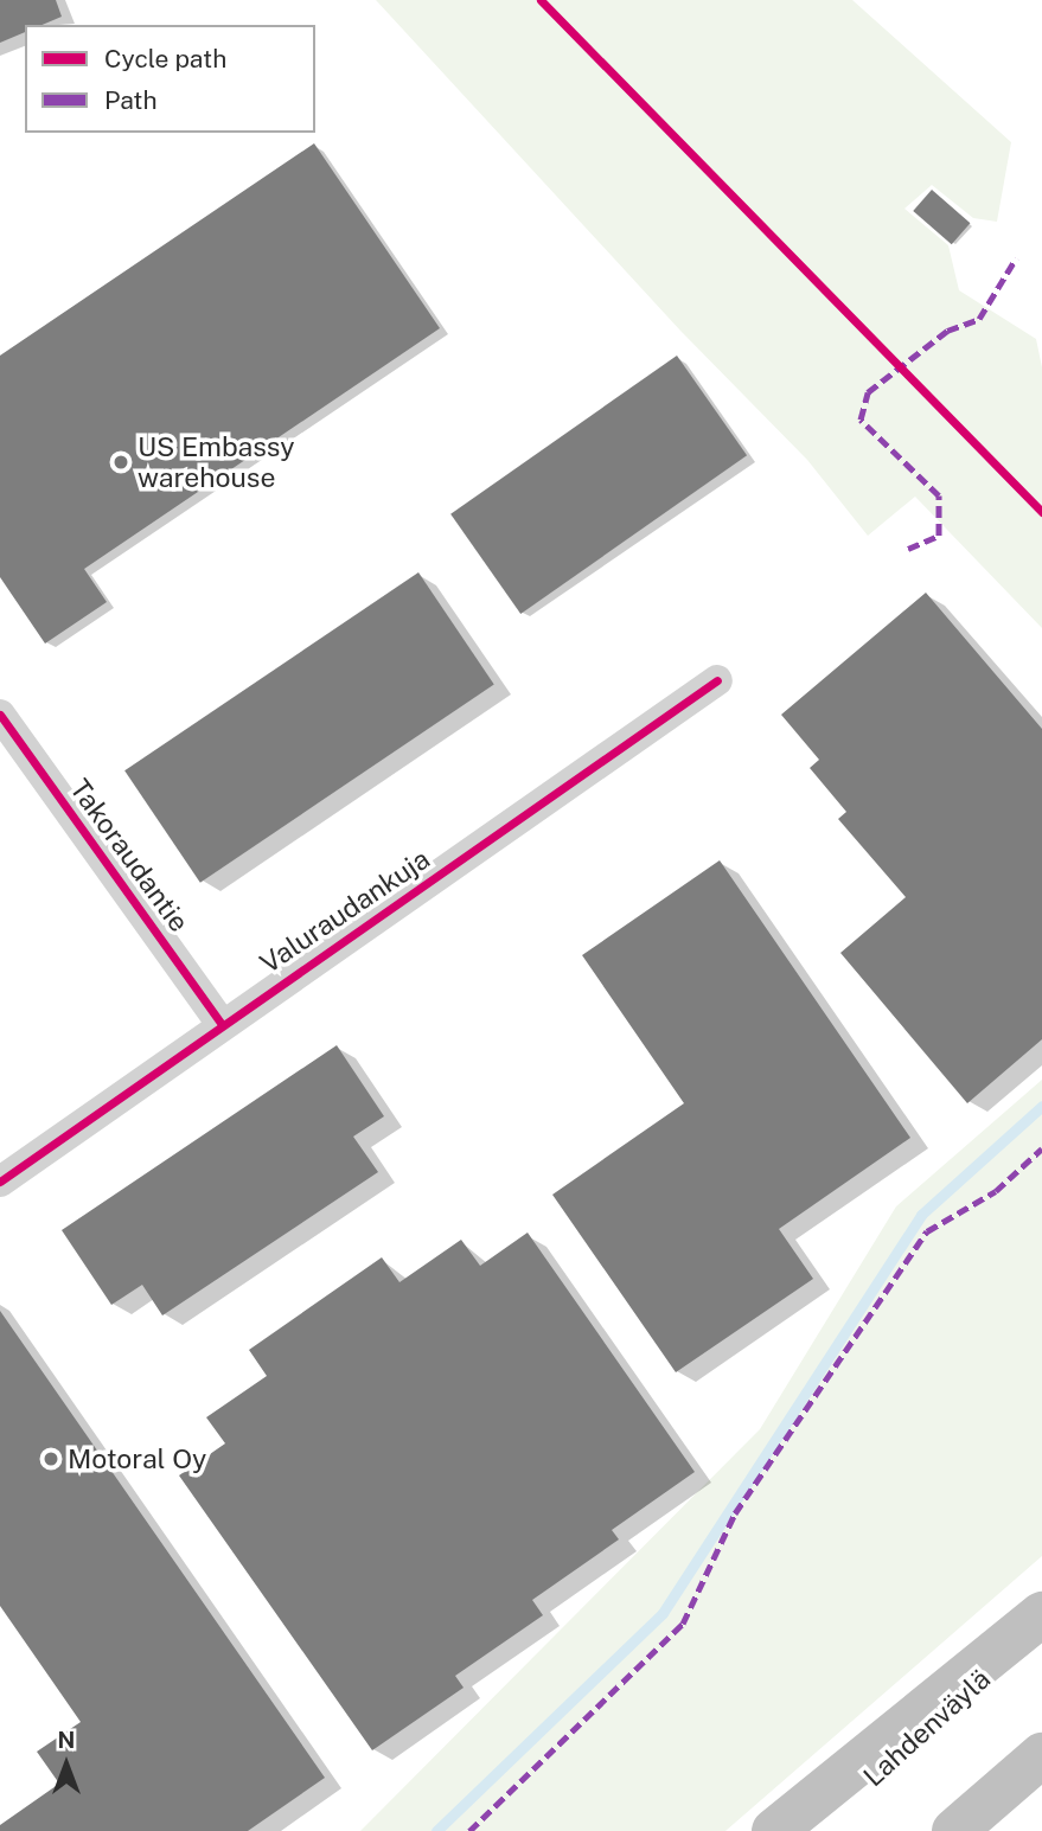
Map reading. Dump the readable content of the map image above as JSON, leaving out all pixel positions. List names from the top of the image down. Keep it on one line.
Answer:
{"streets":{"highway":["Lahdenväylä"],"street":["Takoraudantie","Valuraudankuja"]},"crossings":[["Takoraudantie","Valuraudankuja"]],"places":["US Embassy warehouse","Motoral Oy"],"legend":["Cycle path","Path"],"north":"top"}
